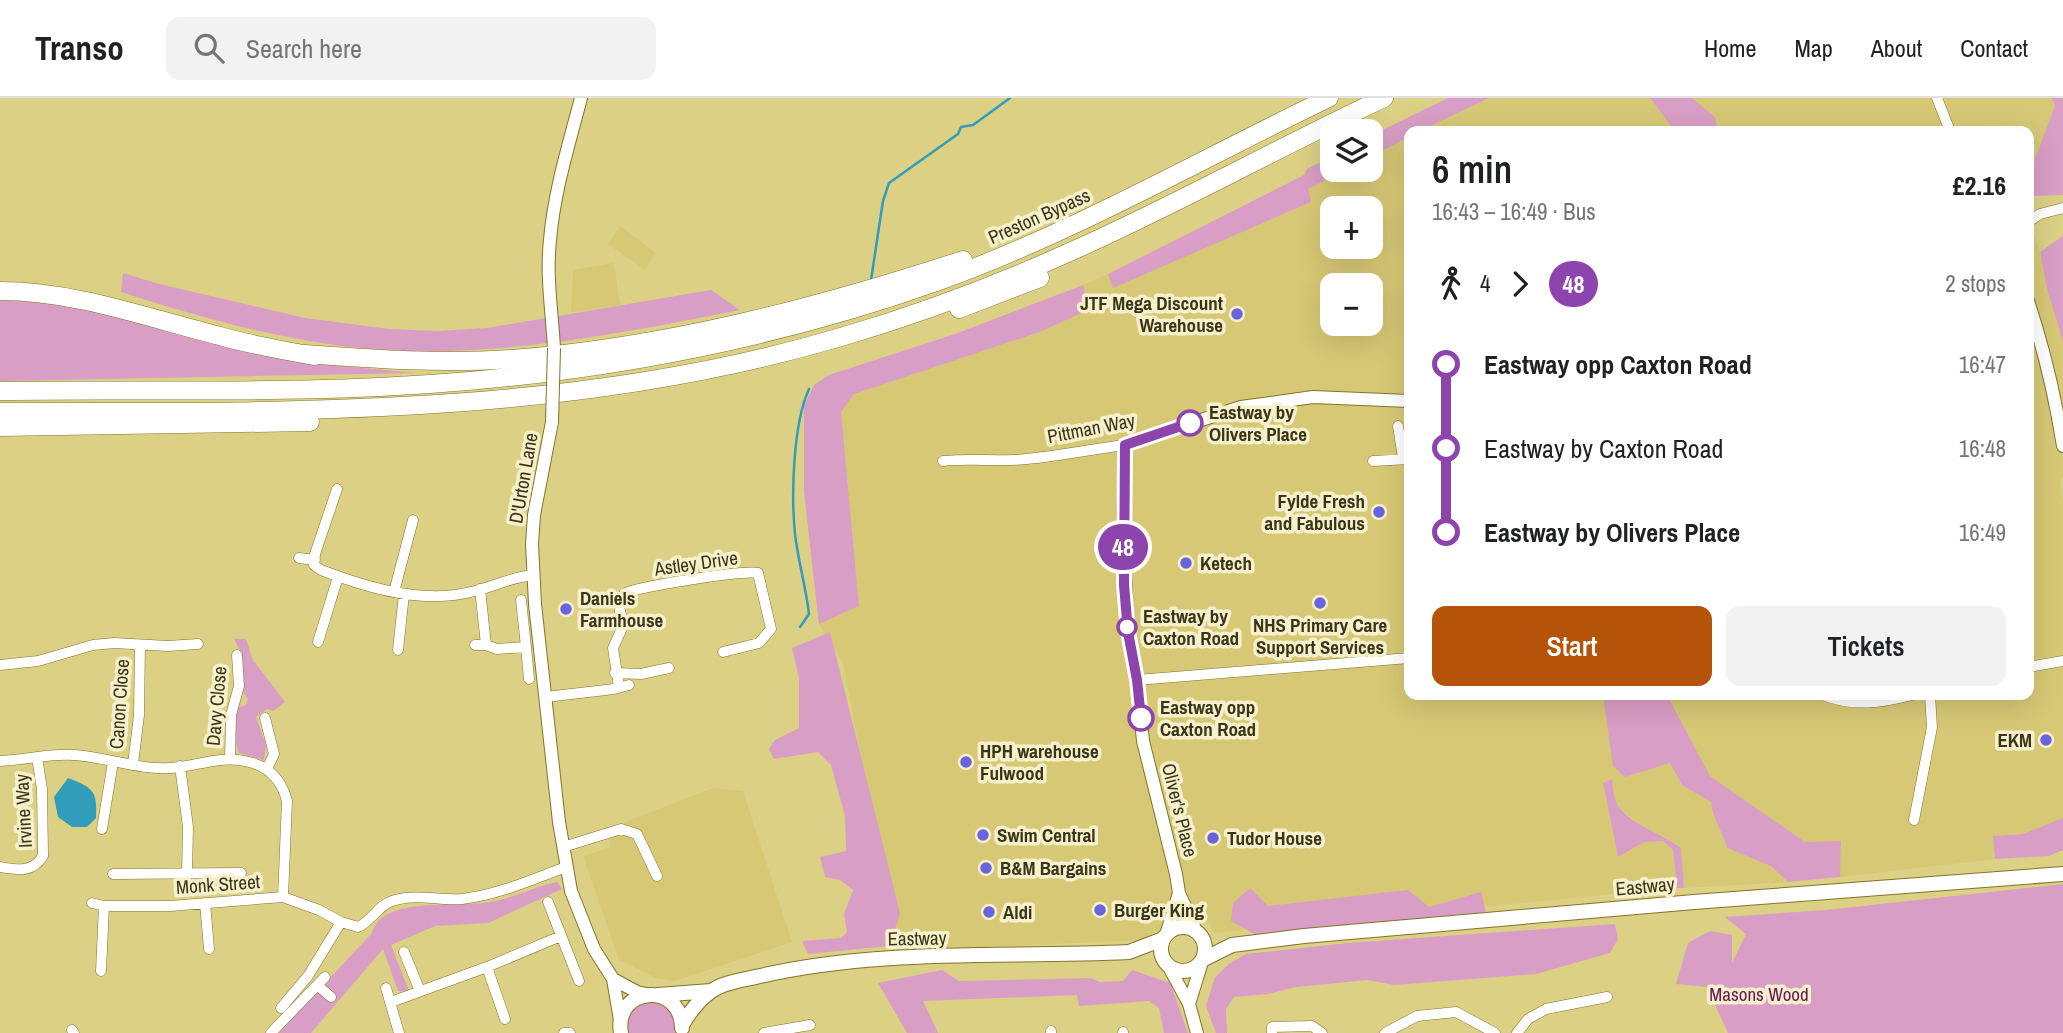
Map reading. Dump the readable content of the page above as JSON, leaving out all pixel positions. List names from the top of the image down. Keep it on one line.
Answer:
{"streets":{"highway":["Preston Bypass"],"main road":["Eastway"],"street":["Pittman Way","D'Urton Lane","Astley Drive","Canon Close","Davy Close","Oliver's Place","Irvine Way","Monk Street"]},"crossings":[["Pittman Way","Oliver's Place"],["D'Urton Lane","Astley Drive"],["D'Urton Lane","Monk Street"],["Oliver's Place","Eastway"]],"parks":["Masons Wood"],"places":["JTF Mega Discount Warehouse","Eastway by Olivers Place","Fylde Fresh and Fabulous","Ketech","NHS Primary Care Support Services","Daniels Farmhouse","Eastway by Caxton Road","Eastway opp Caxton Road","EKM","HPH warehouse Fulwood","Swim Central","Tudor House","B&M Bargains","Burger King","Aldi"],"lines":["bus line 48"],"page":{"header":"Transo","search":"Search here","nav":["Home","Map","About","Contact"],"on_map":"48","map_buttons":["+","−"],"heading":["6 min","16:43 – 16:49 · Bus","£2.16"],"legs":["4","48","2 stops"],"list":[{"name":"Eastway opp Caxton Road","value":"16:47"},{"name":"Eastway by Caxton Road","value":"16:48"},{"name":"Eastway by Olivers Place","value":"16:49"}],"buttons":["Start","Tickets"]}}
